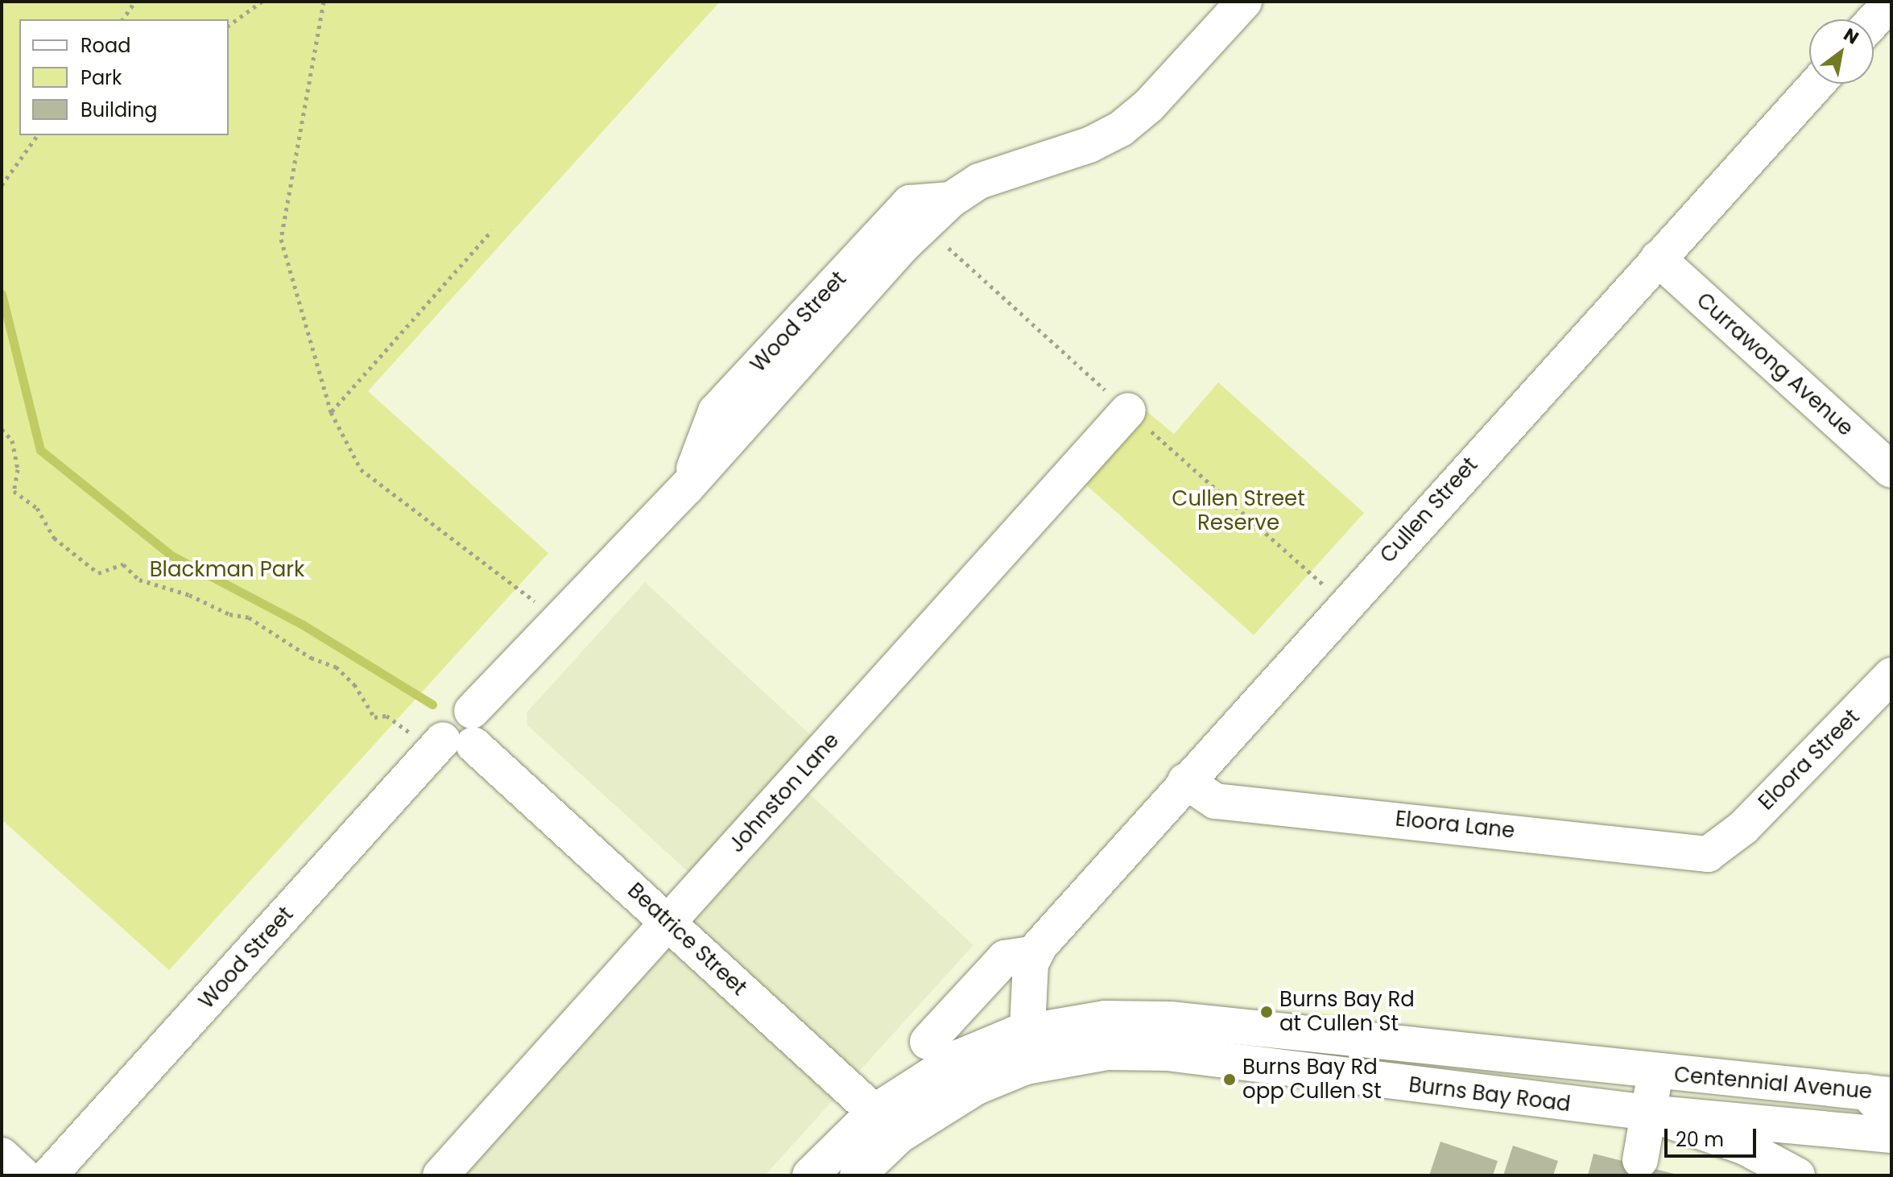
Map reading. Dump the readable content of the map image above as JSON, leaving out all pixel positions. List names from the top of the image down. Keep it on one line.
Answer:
{"streets":{"street":["Wood Street","Currawong Avenue","Cullen Street","Eloora Street","Johnston Lane","Eloora Lane","Beatrice Street","Centennial Avenue","Burns Bay Road"]},"crossings":[["Wood Street","Beatrice Street"],["Currawong Avenue","Cullen Street"],["Cullen Street","Eloora Lane"],["Eloora Street","Eloora Lane"],["Johnston Lane","Beatrice Street"],["Beatrice Street","Burns Bay Road"],["Centennial Avenue","Burns Bay Road"]],"parks":["Cullen Street Reserve","Blackman Park"],"places":["Burns Bay Rd at Cullen St","Burns Bay Rd opp Cullen St"],"legend":["Road","Park","Building"],"scale_bar":"20 m","north":"top right"}
